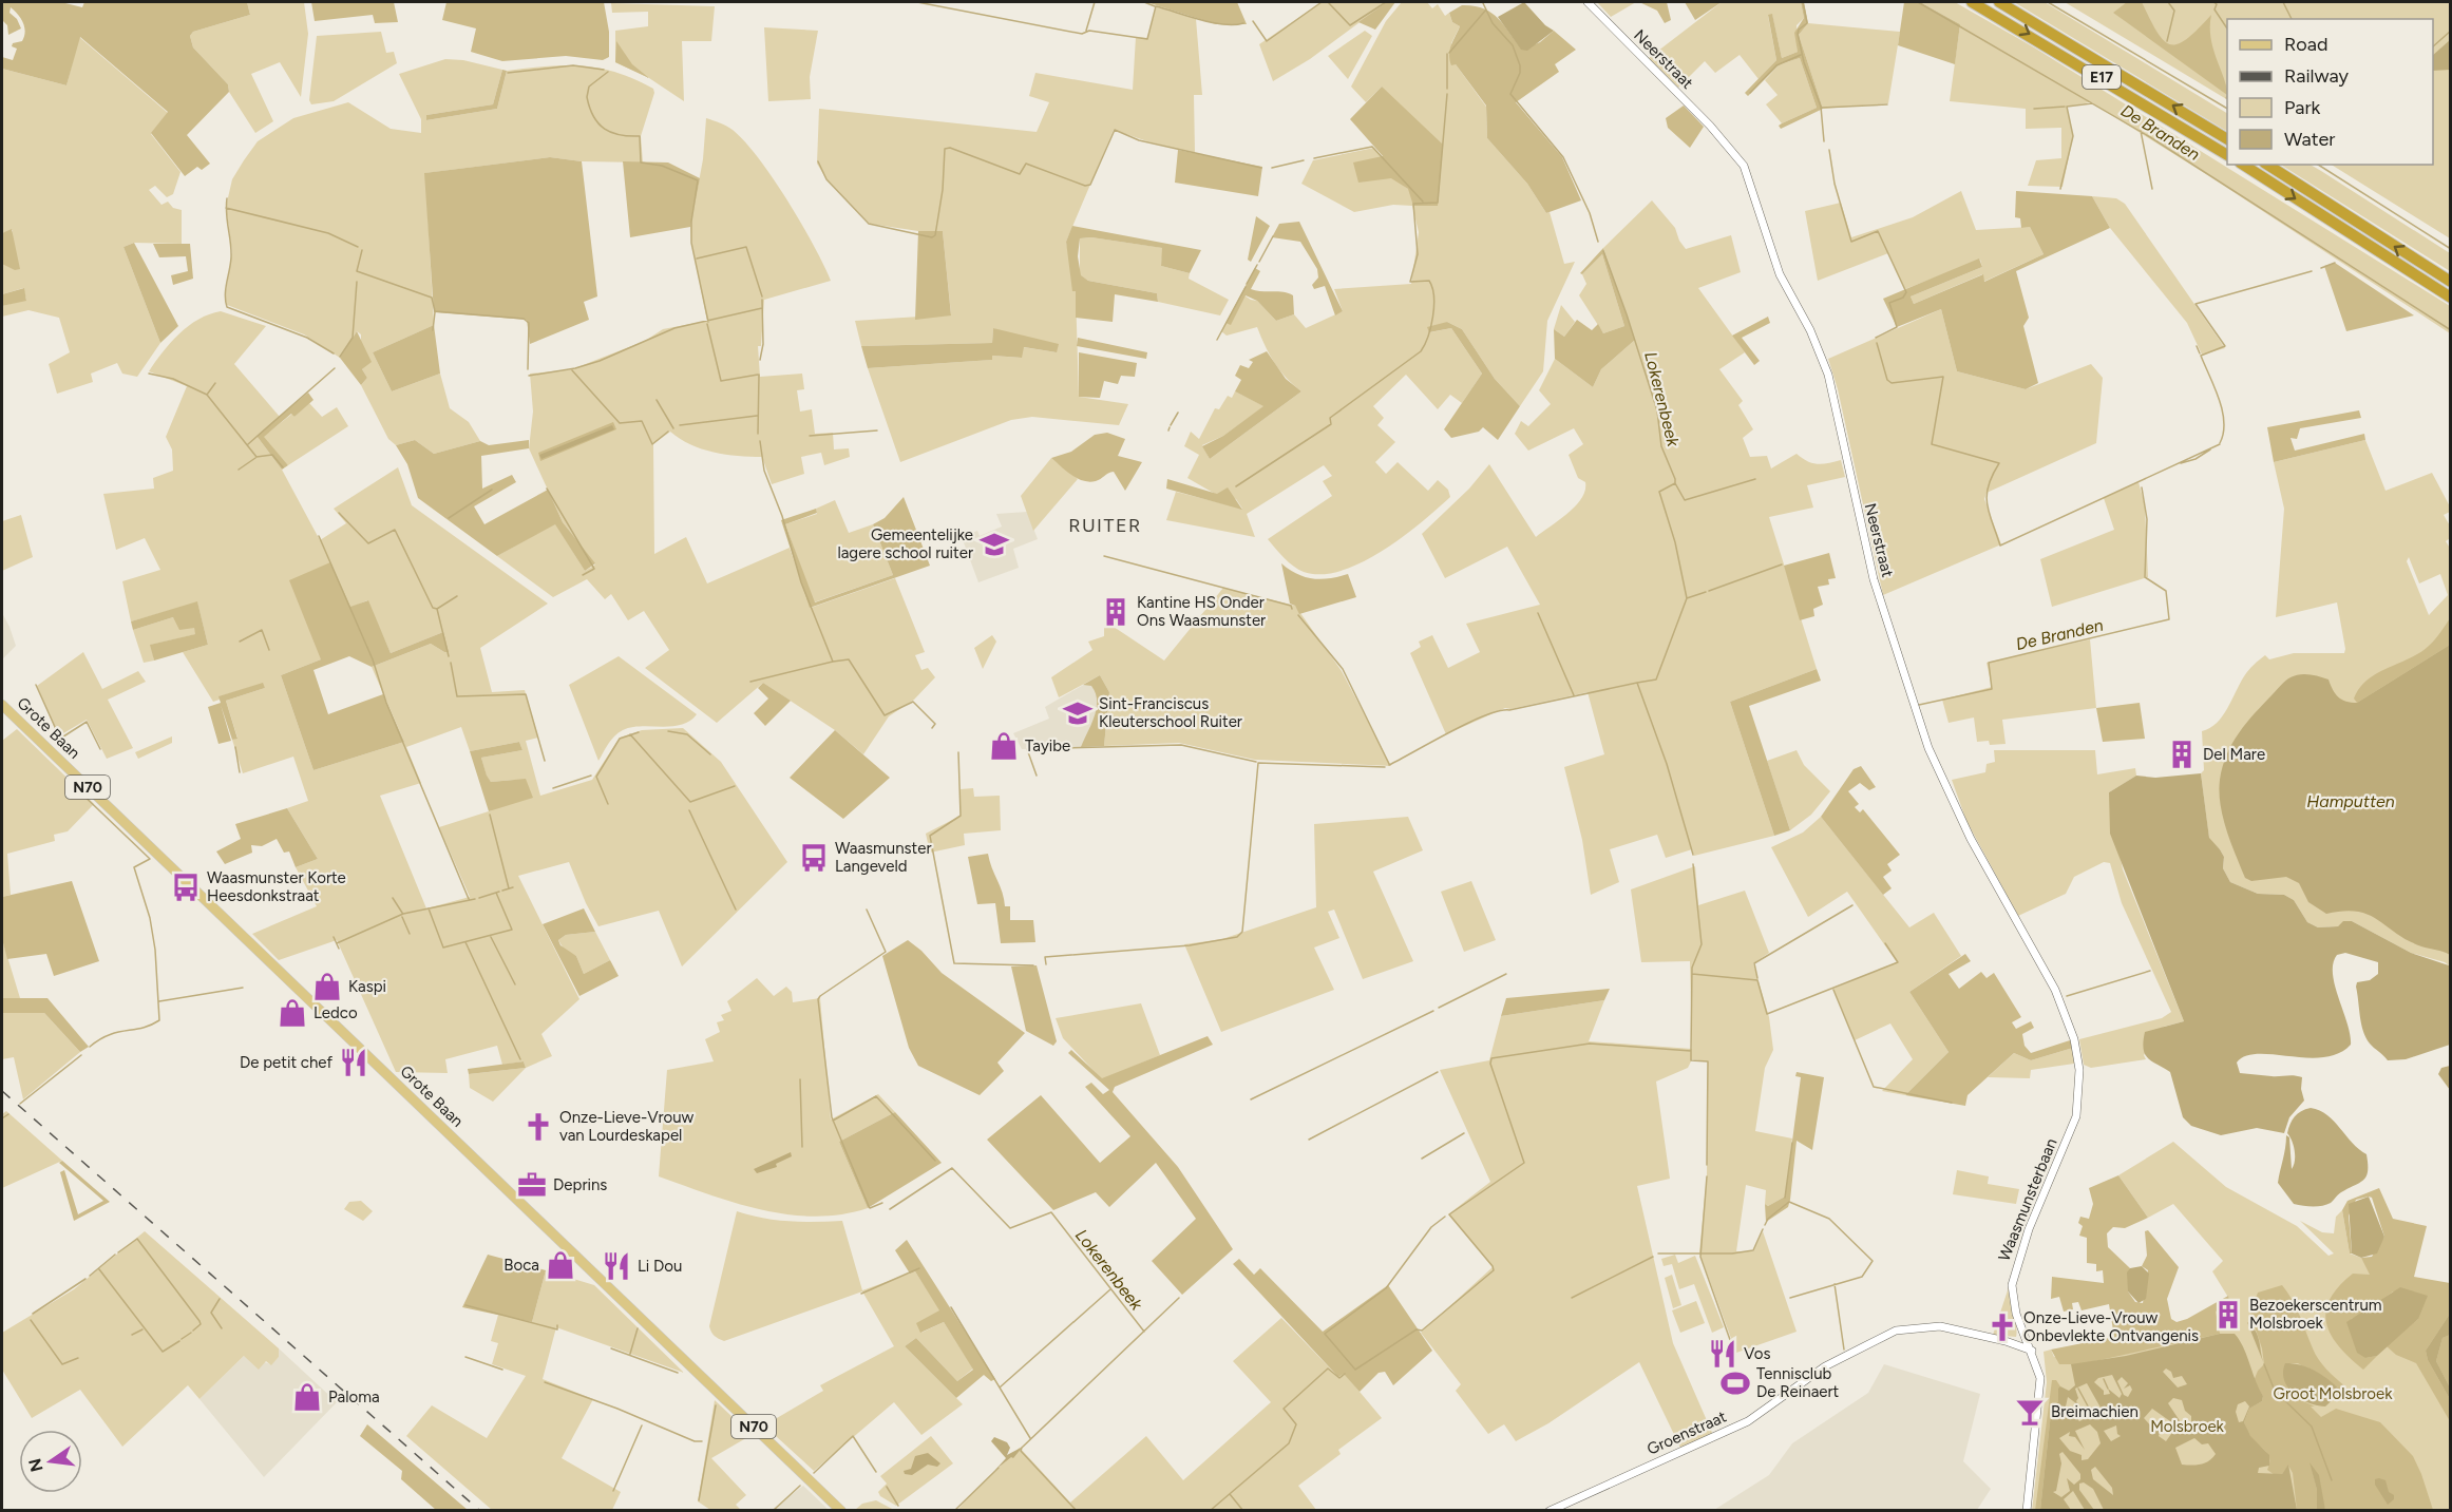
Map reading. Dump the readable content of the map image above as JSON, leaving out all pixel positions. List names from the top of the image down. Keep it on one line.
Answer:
{"streets":{"highway":["E17"],"main road":["Grote Baan","N70"],"street":["Neerstraat","Waasmunsterbaan","Groenstraat"]},"crossings":[["Neerstraat","Waasmunsterbaan"],["Waasmunsterbaan","Groenstraat"]],"districts":["RUITER"],"water":["De Branden","Lokerenbeek","Hamputten"],"parks":["Groot Molsbroek","Molsbroek"],"places":{"school or university":["Gemeentelijke lagere school ruiter","Sint-Franciscus Kleuterschool Ruiter"],"building":["Kantine HS Onder Ons Waasmunster","Del Mare","Bezoekerscentrum Molsbroek"],"shop":["Tayibe","Kaspi","Ledco","Boca","Paloma"],"bus stop":["Waasmunster Langeveld","Waasmunster Korte Heesdonkstraat"],"restaurant":["De petit chef","Li Dou","Vos"],"church":["Onze-Lieve-Vrouw van Lourdeskapel","Onze-Lieve-Vrouw Onbevlekte Ontvangenis"],"office":["Deprins"],"sports":["Tennisclub De Reinaert"],"bar":["Breimachien"]},"legend":["Road","Railway","Park","Water"],"north":"left"}
